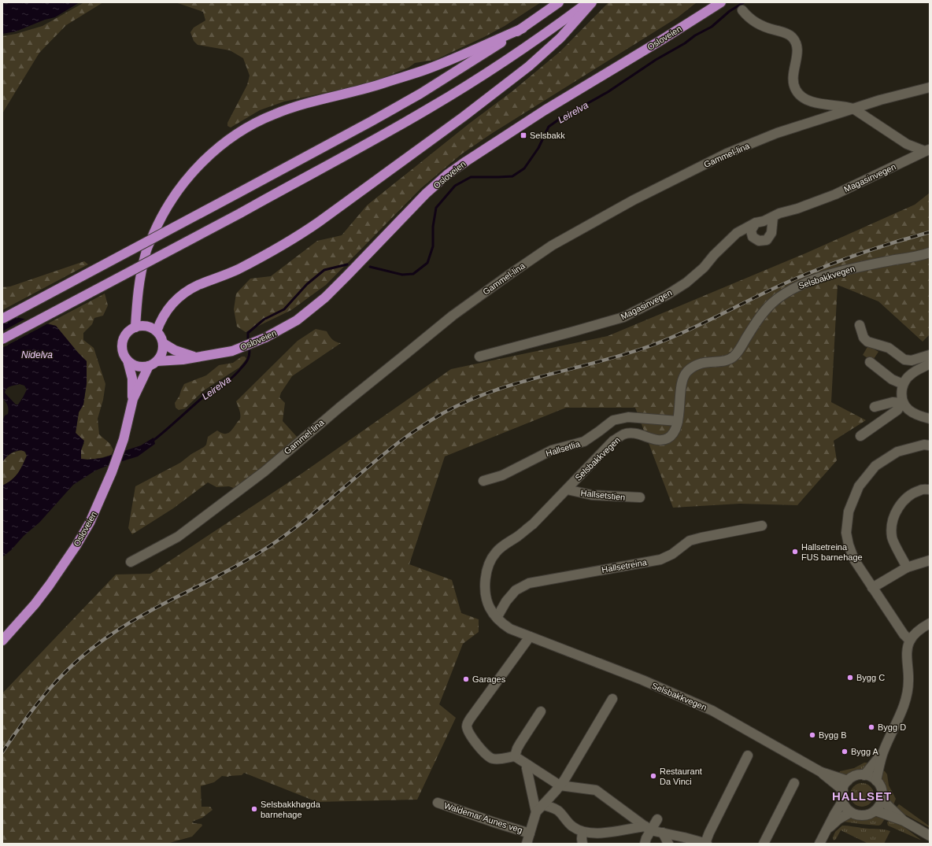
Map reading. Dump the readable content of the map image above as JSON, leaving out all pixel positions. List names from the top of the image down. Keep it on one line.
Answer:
{"streets":{"highway":["Osloveien"],"street":["Gammel-lina","Magasinvegen","Selsbakkvegen","Hallsetlia","Hallsetstien","Hallsetreina","Waldemar Aunes veg"]},"crossings":[["Selsbakkvegen","Hallsetlia"],["Selsbakkvegen","Hallsetstien"],["Selsbakkvegen","Hallsetreina"]],"districts":["HALLSET"],"water":["Leirelva","Nidelva"],"places":{"transit":["Selsbakk"],"other":["Hallsetreina FUS barnehage","Bygg C","Garages","Bygg D","Bygg B","Bygg A","Restaurant Da Vinci","Selsbakkhøgda barnehage"]}}
